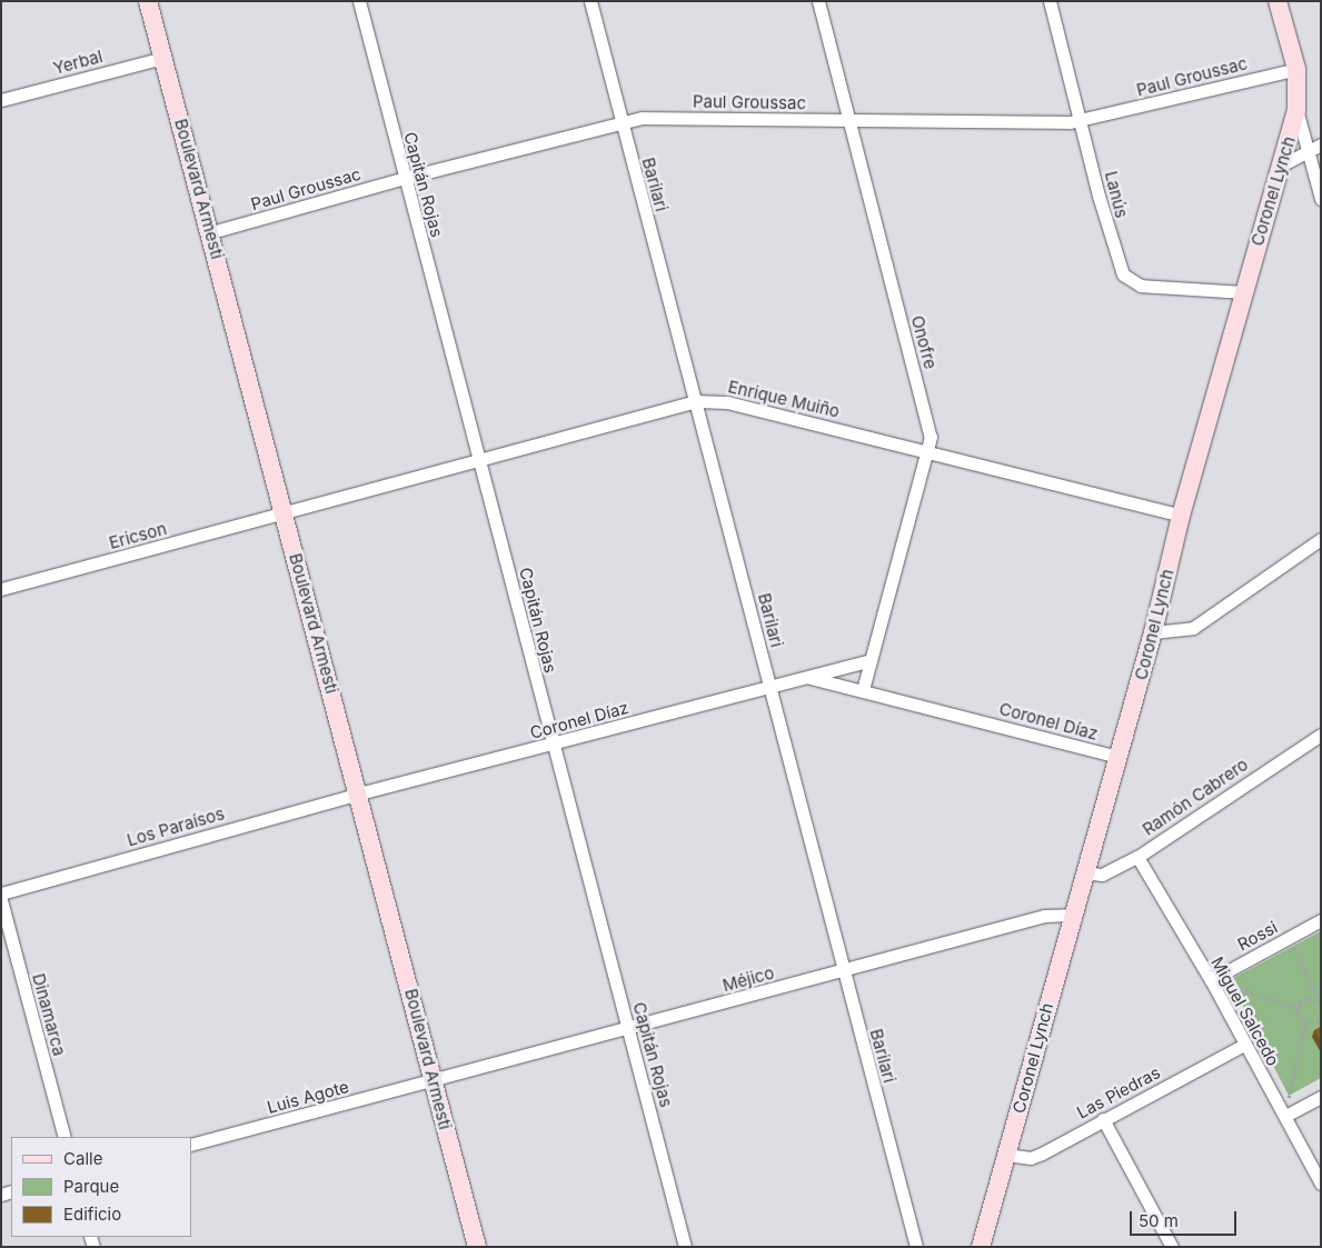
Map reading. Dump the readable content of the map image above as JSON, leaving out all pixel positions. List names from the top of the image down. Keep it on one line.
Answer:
{"streets":{"street":["Yerbal","Paul Groussac","Capitán Rojas","Barilari","Boulevard Armesti","Coronel Lynch","Lanús","Onofre","Enrique Muiño","Ericson","Coronel Díaz","Ramón Cabrero","Los Paraísos","Rossi","Méjico","Miguel Salcedo","Dinamarca","Las Piedras","Luis Agote"]},"crossings":[["Yerbal","Boulevard Armesti"],["Paul Groussac","Capitán Rojas"],["Paul Groussac","Barilari"],["Paul Groussac","Boulevard Armesti"],["Paul Groussac","Coronel Lynch"],["Paul Groussac","Lanús"],["Paul Groussac","Onofre"],["Capitán Rojas","Enrique Muiño"],["Capitán Rojas","Coronel Díaz"],["Capitán Rojas","Méjico"],["Barilari","Enrique Muiño"],["Barilari","Coronel Díaz"],["Barilari","Méjico"],["Boulevard Armesti","Enrique Muiño"],["Boulevard Armesti","Ericson"],["Boulevard Armesti","Coronel Díaz"],["Boulevard Armesti","Los Paraísos"],["Boulevard Armesti","Méjico"],["Boulevard Armesti","Luis Agote"],["Coronel Lynch","Lanús"],["Coronel Lynch","Enrique Muiño"],["Coronel Lynch","Coronel Díaz"],["Coronel Lynch","Ramón Cabrero"],["Coronel Lynch","Méjico"],["Coronel Lynch","Las Piedras"],["Onofre","Enrique Muiño"],["Onofre","Coronel Díaz"],["Enrique Muiño","Ericson"],["Coronel Díaz","Los Paraísos"],["Ramón Cabrero","Miguel Salcedo"],["Rossi","Miguel Salcedo"],["Méjico","Luis Agote"],["Miguel Salcedo","Las Piedras"]],"legend":["Calle","Parque","Edificio"],"scale_bar":"50 m"}
